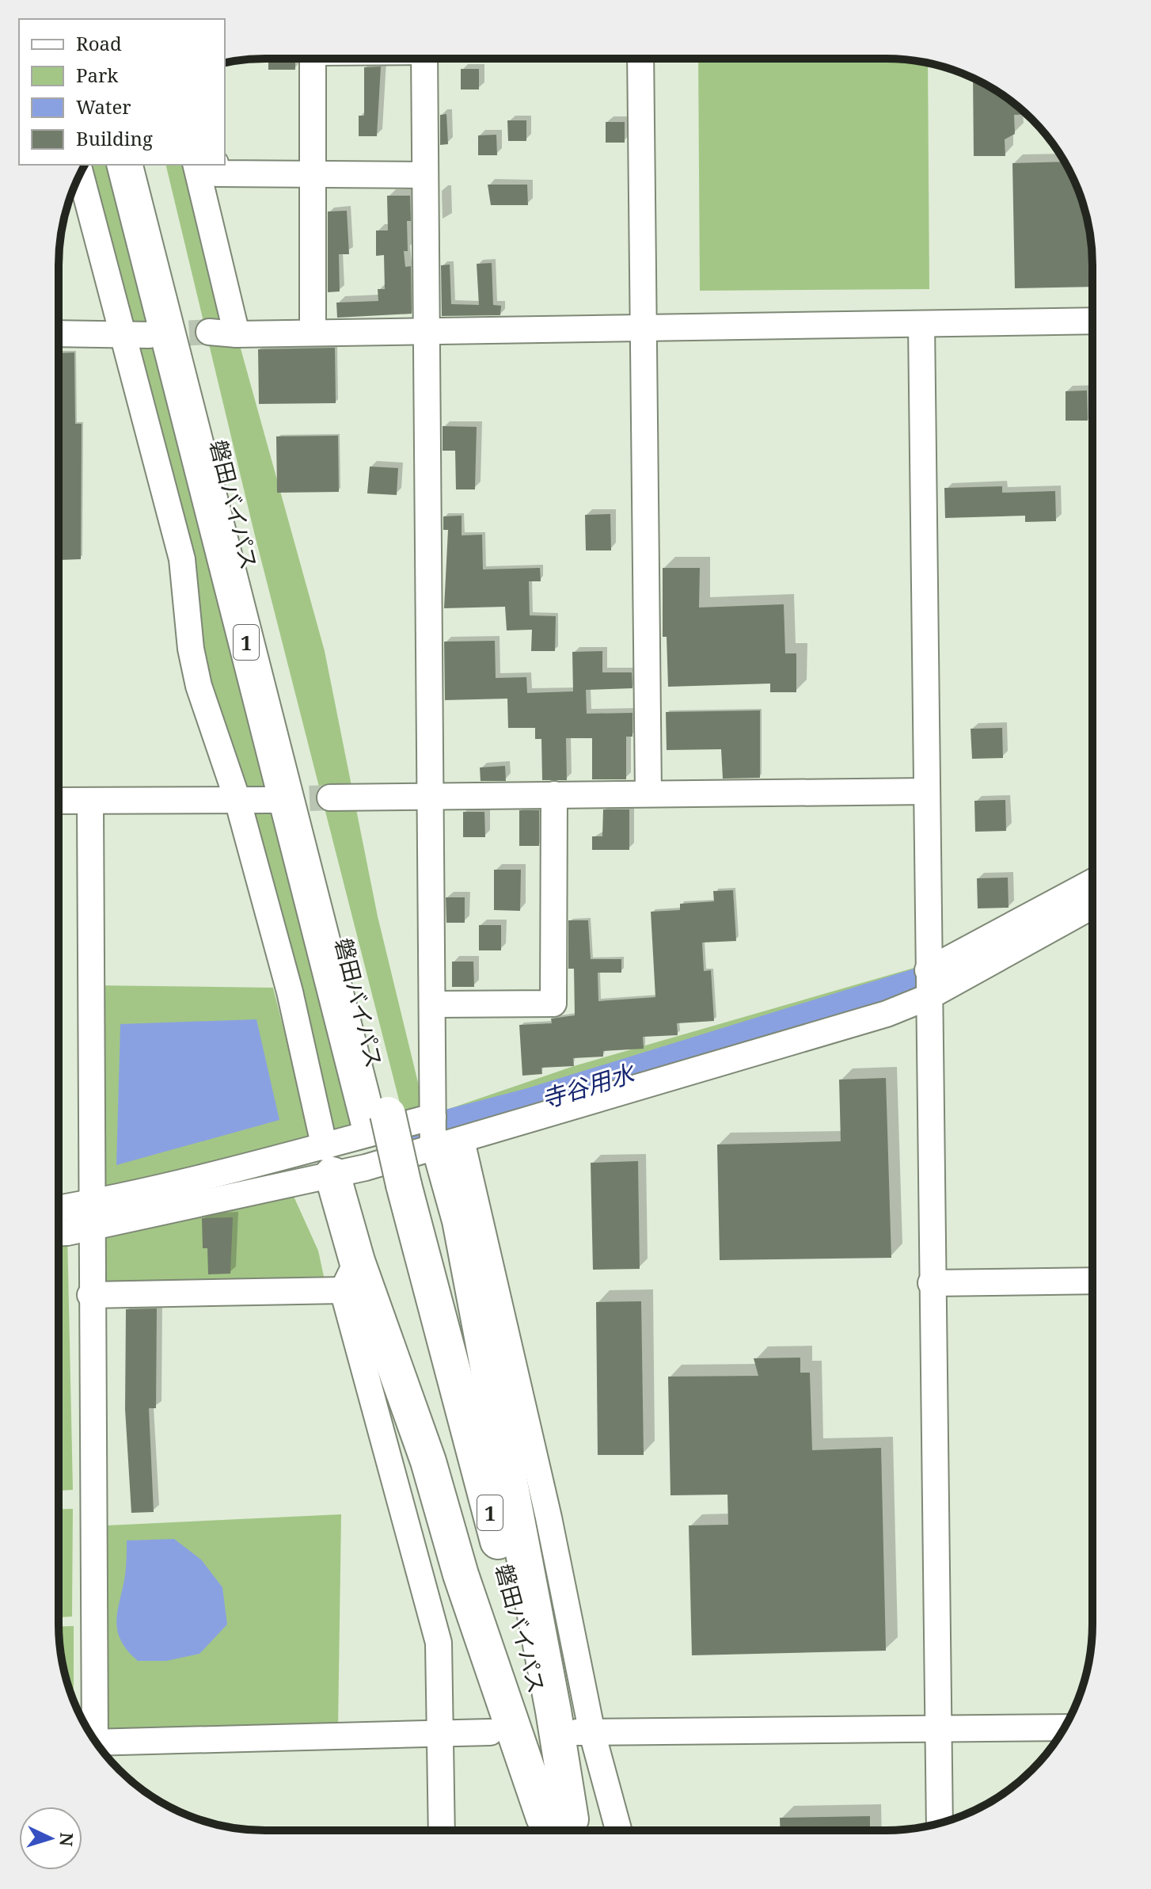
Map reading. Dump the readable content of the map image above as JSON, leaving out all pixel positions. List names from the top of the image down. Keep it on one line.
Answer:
{"streets":{"highway":["磐田バイパス","1"]},"water":["寺谷用水"],"legend":["Road","Park","Water","Building"],"north":"right"}
